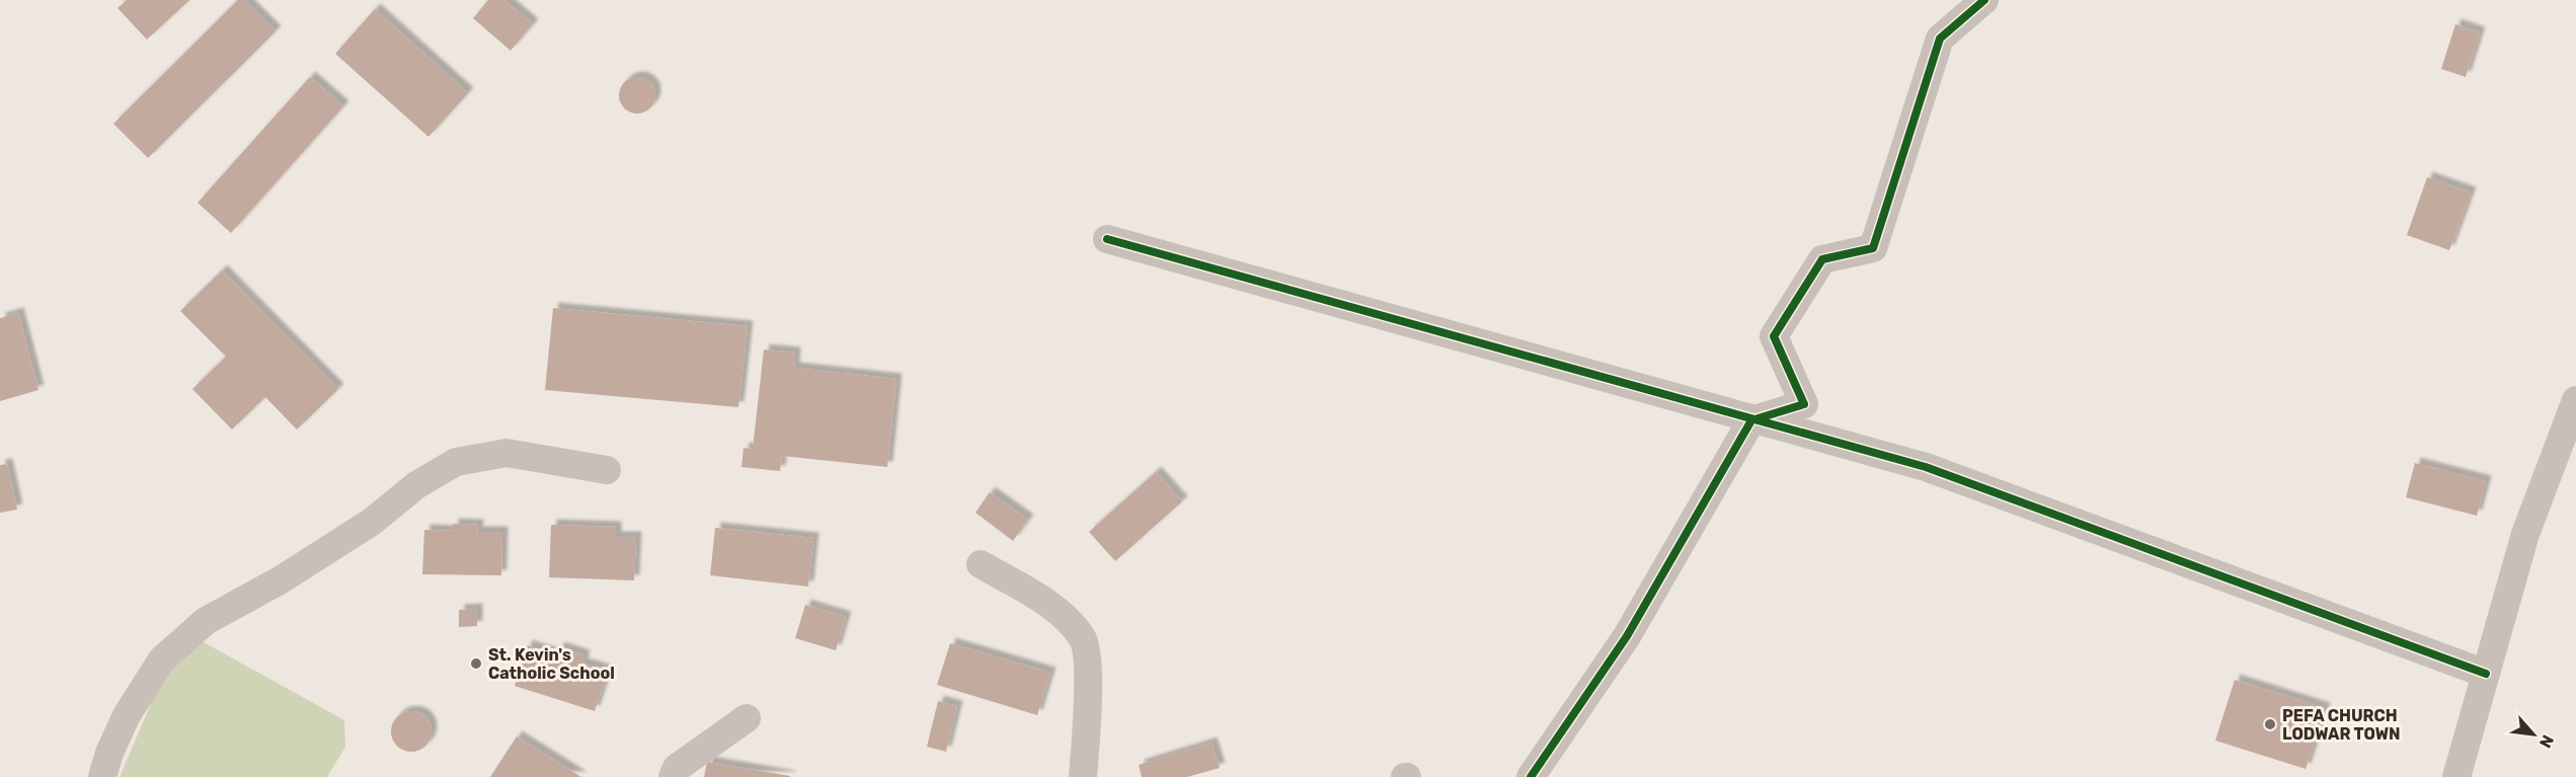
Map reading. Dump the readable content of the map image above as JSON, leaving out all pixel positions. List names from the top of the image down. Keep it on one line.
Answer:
{"places":["St. Kevin's Catholic School","PEFA CHURCH LODWAR TOWN"],"north":"bottom right"}
